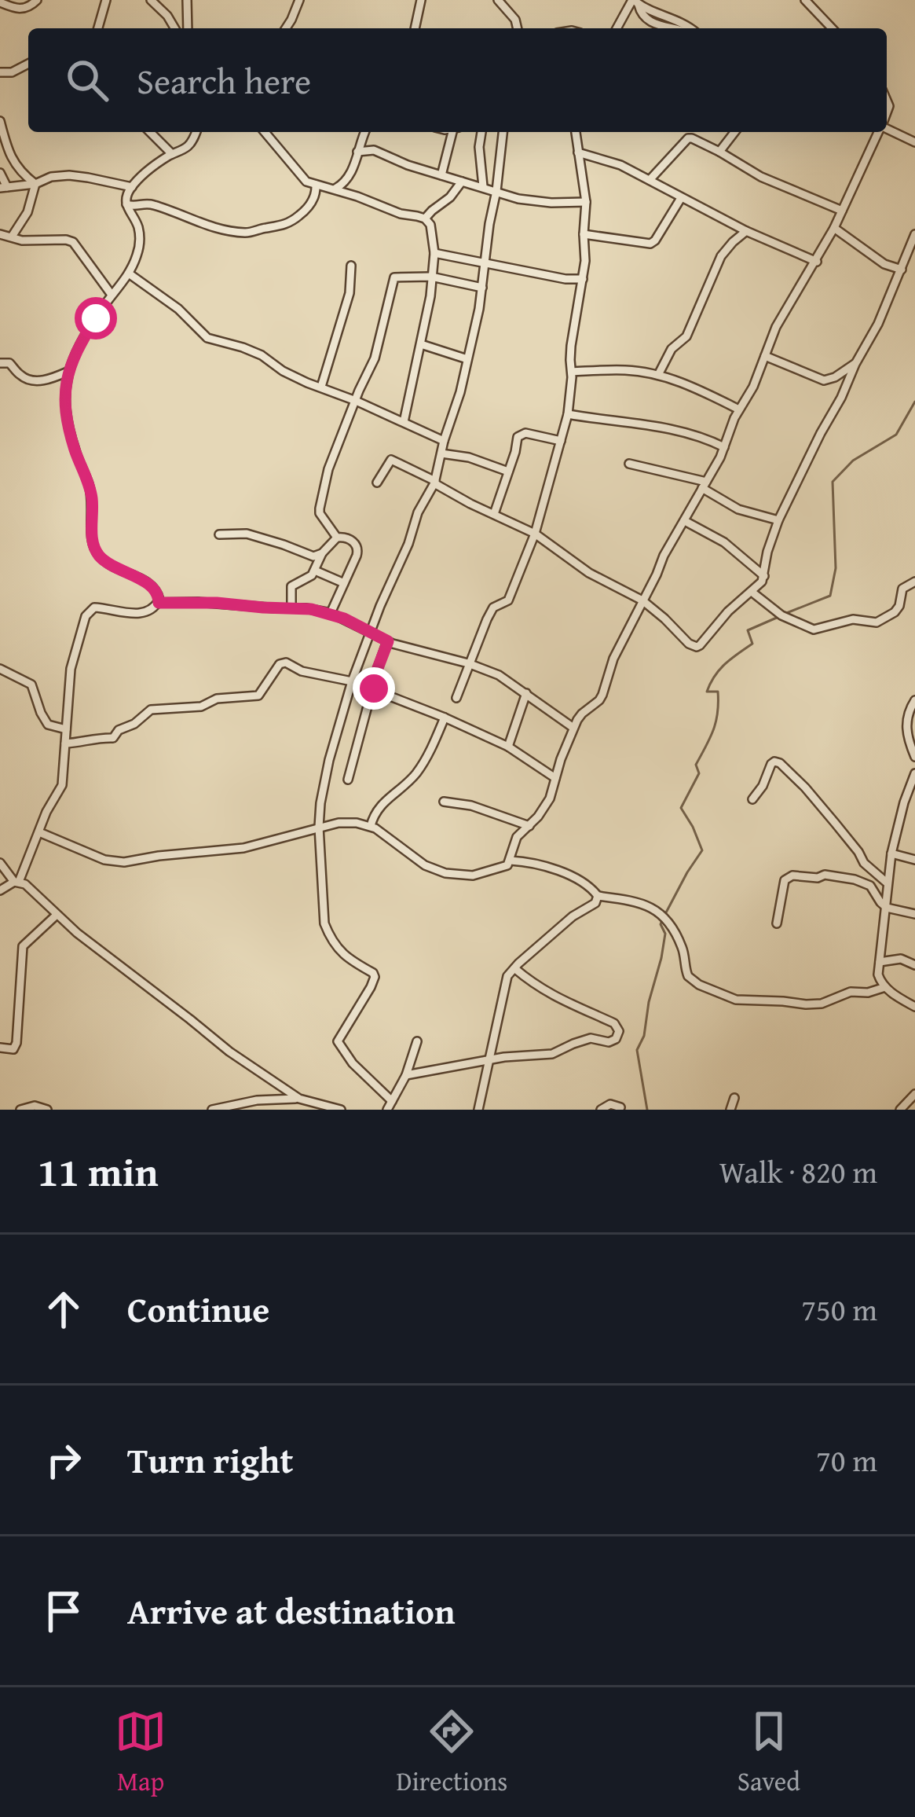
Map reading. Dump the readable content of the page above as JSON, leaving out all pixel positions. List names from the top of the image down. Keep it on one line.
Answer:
{"page":{"search":"Search here","heading":["11 min","Walk · 820 m"],"list":[["Continue","750 m"],["Turn right","70 m"],"Arrive at destination"],"nav":["Map","Directions","Saved"]}}
